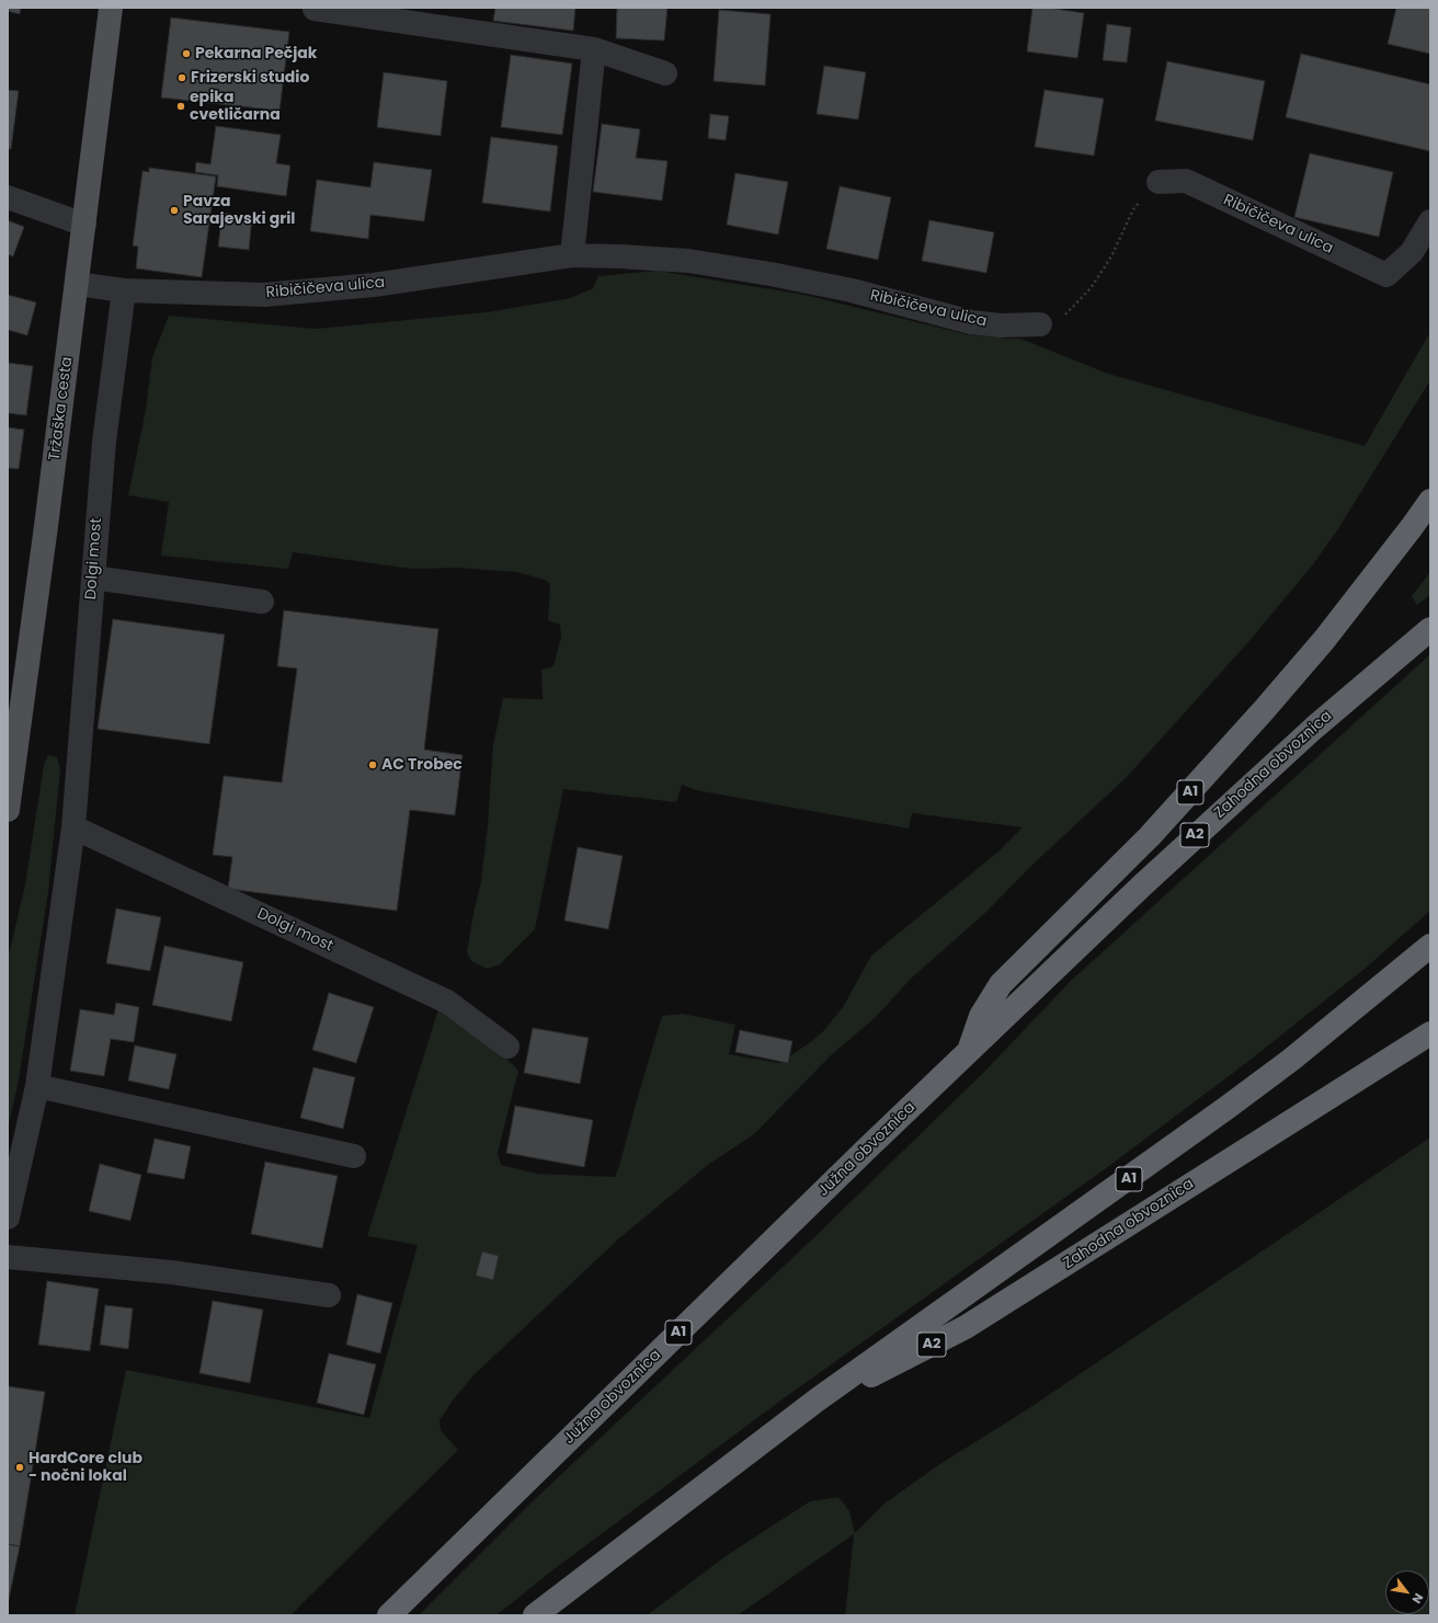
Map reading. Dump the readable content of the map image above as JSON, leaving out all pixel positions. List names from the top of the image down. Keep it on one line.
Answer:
{"streets":{"highway":["Zahodna obvoznica","A1","A2","Južna obvoznica"],"main road":["Tržaška cesta"],"street":["Ribičičeva ulica","Dolgi most"]},"crossings":[["Ribičičeva ulica","Tržaška cesta"],["Ribičičeva ulica","Dolgi most"],["Zahodna obvoznica","A1"],["Zahodna obvoznica","Južna obvoznica"],["A1","Južna obvoznica"]],"places":["Pekarna Pečjak","Frizerski studio","epika cvetličarna","Pavza Sarajevski gril","AC Trobec","HardCore club - nočni lokal"],"north":"bottom right"}
